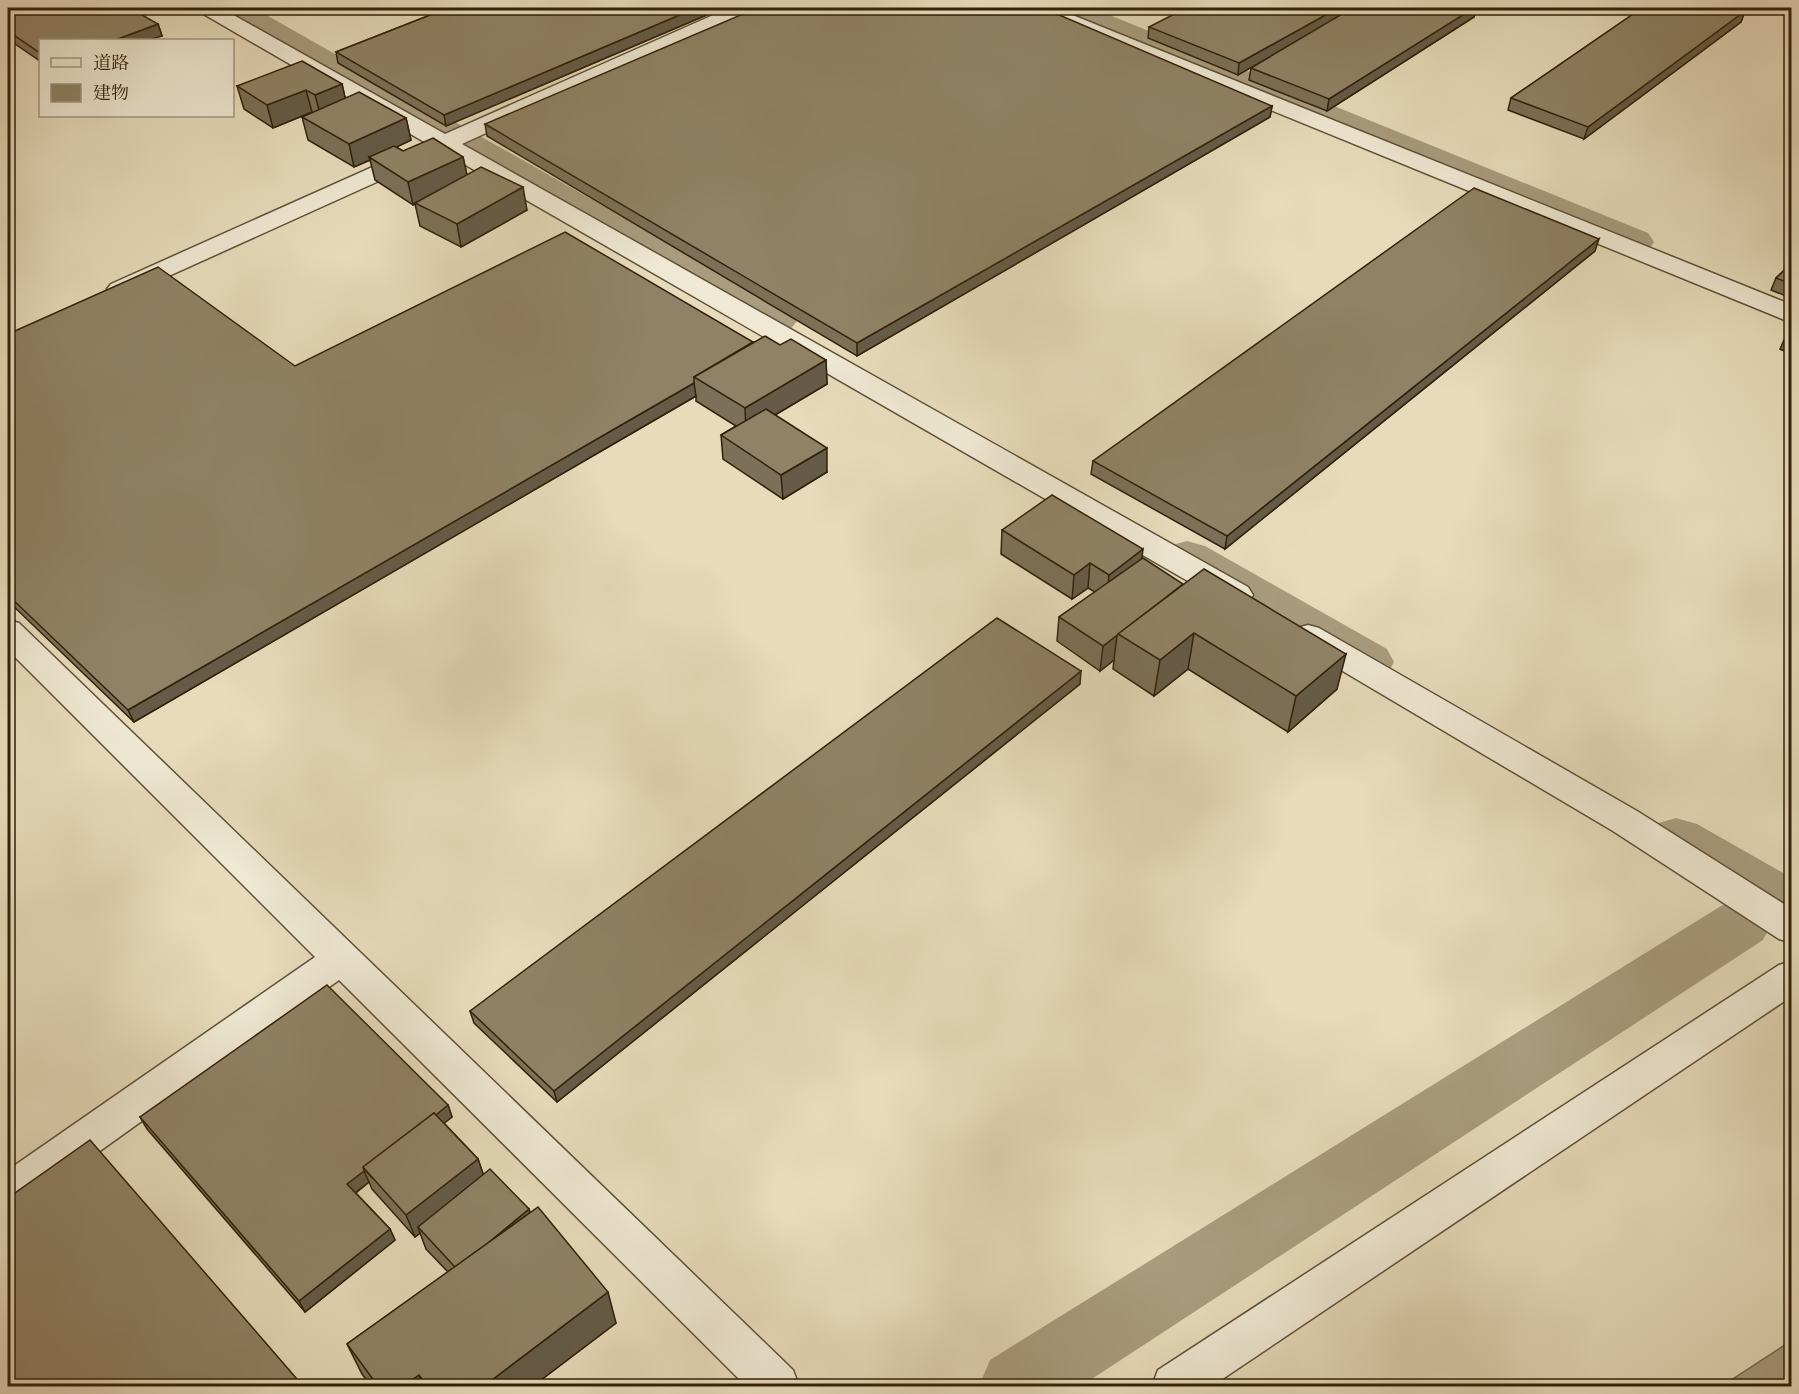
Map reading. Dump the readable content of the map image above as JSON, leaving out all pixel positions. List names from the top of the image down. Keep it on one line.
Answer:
{"legend":["道路","建物"]}
